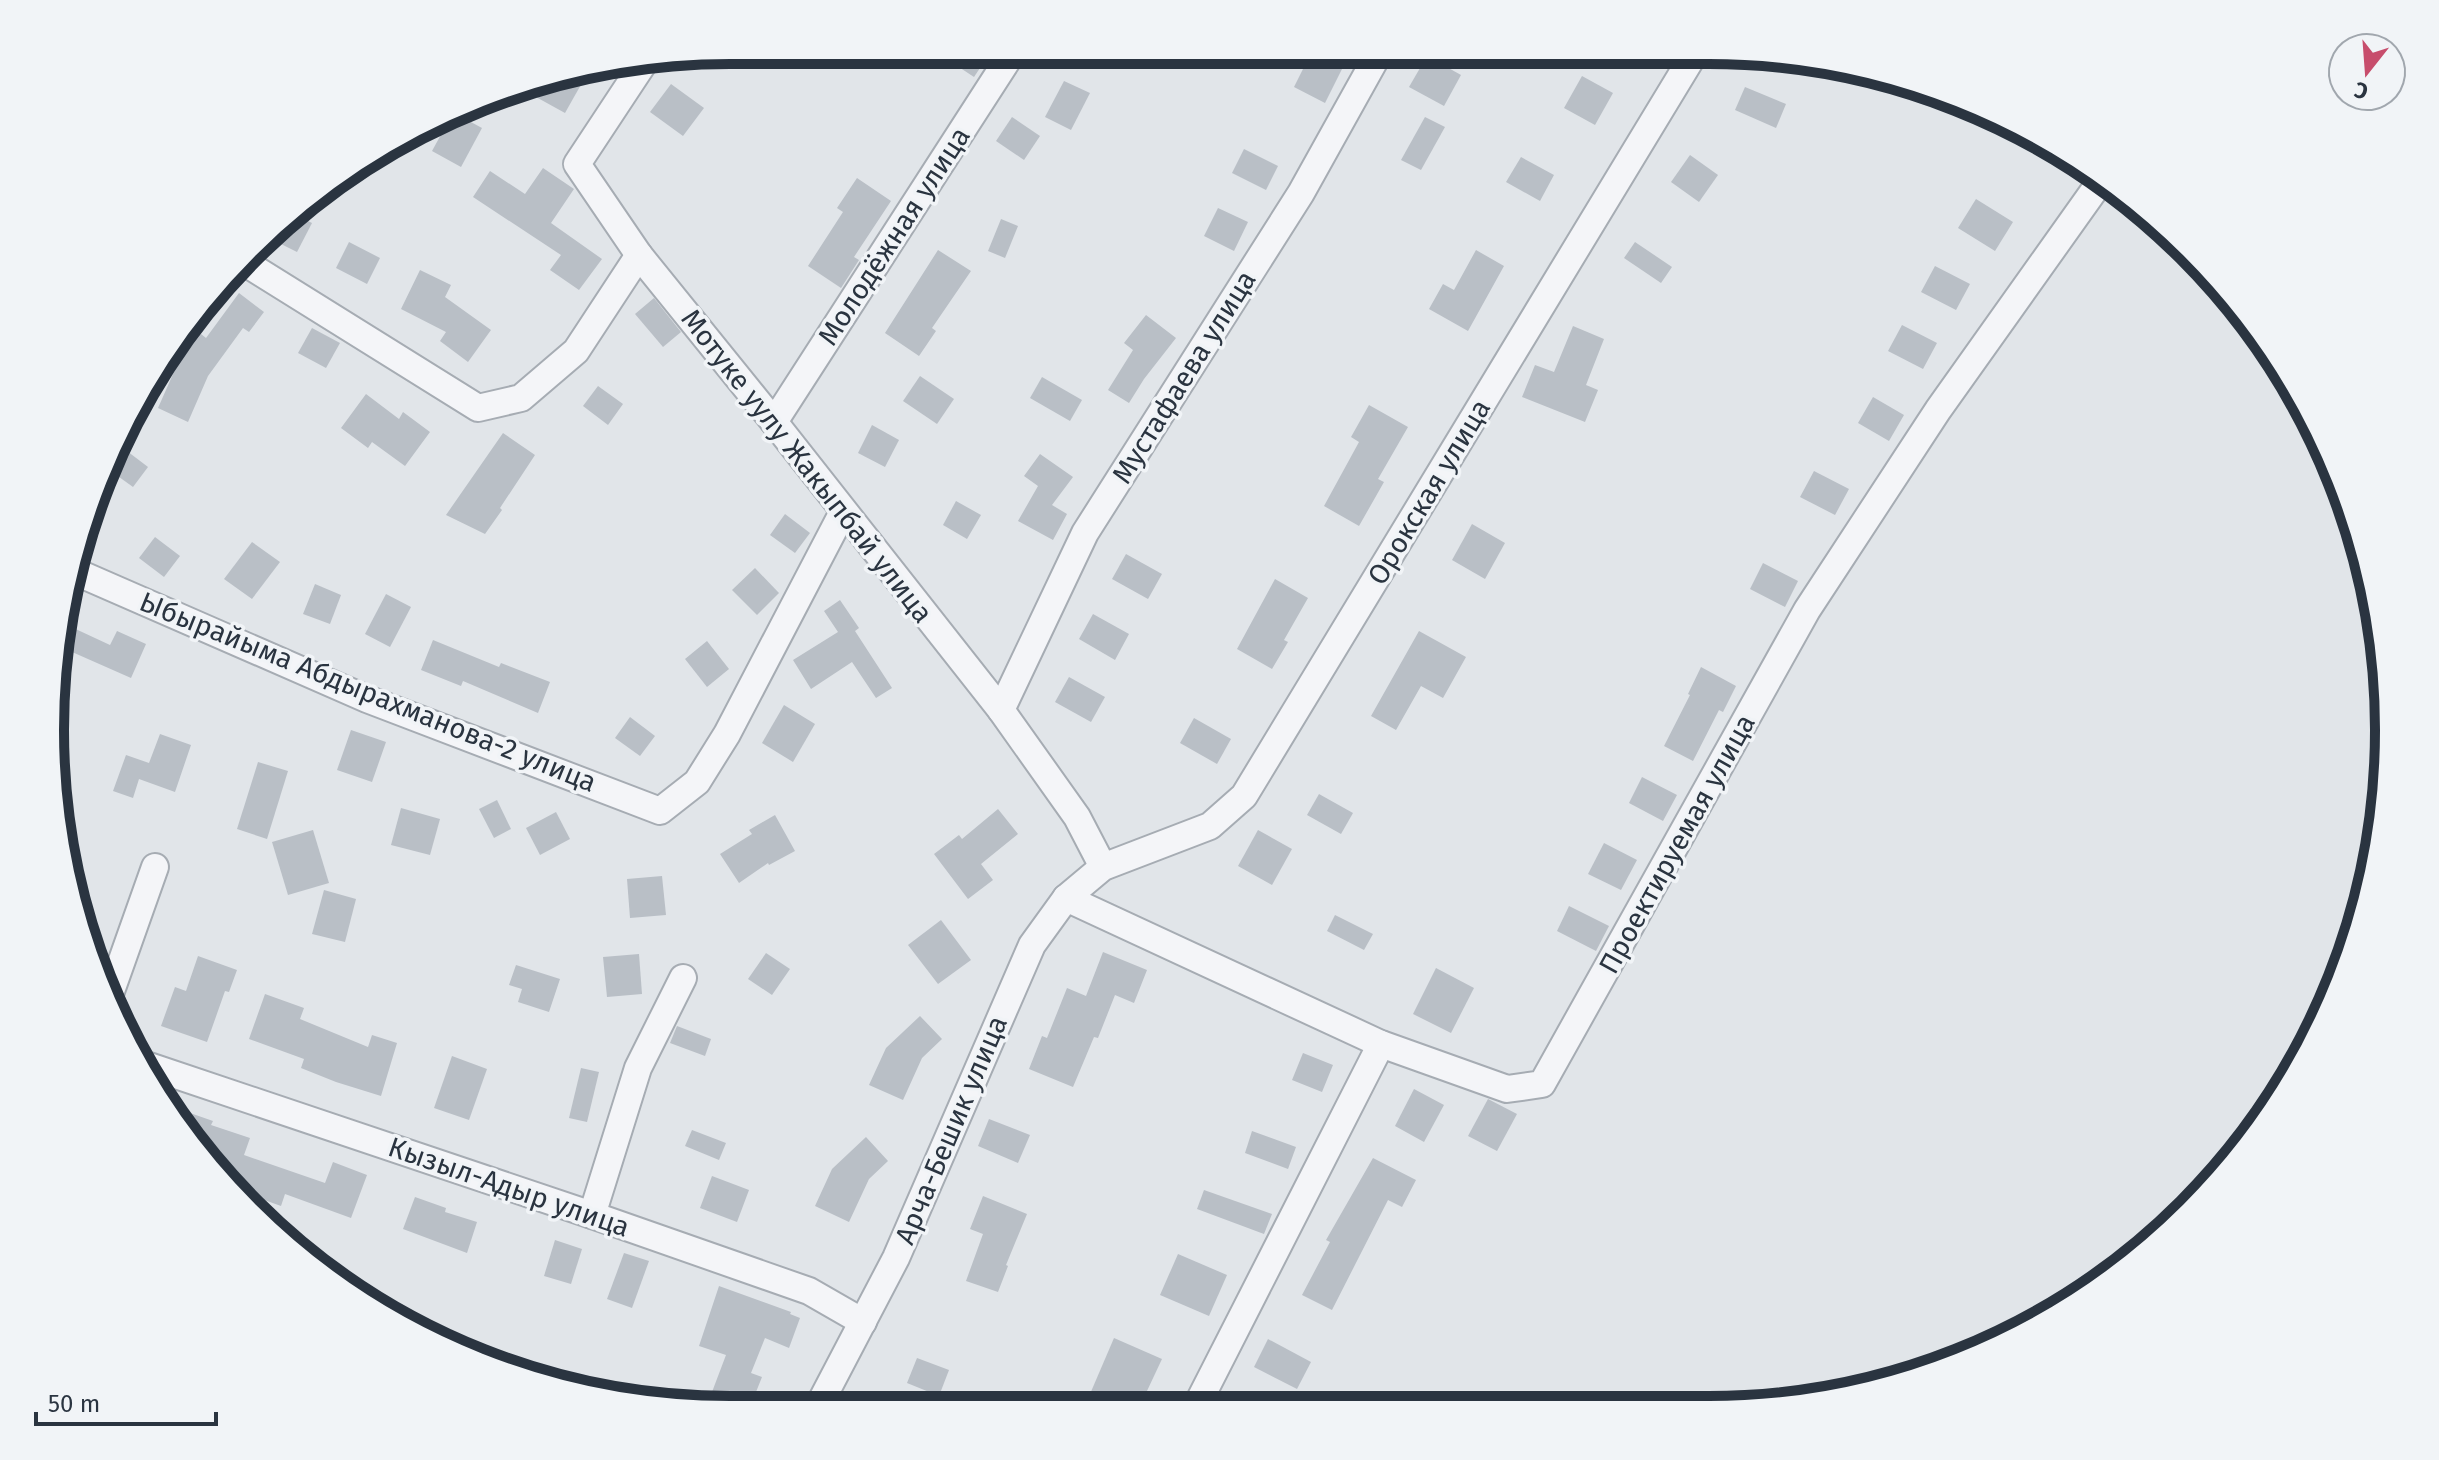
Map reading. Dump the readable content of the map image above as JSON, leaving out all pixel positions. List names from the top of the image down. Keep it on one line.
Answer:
{"streets":{"street":["Молодёжная улица","Мустафаева улица","Мотуке уулу Жакыпбай улица","Орокская улица","Ыбырайыма Абдырахманова-2 улица","Проектируемая улица","Арча-Бешик улица","Кызыл-Адыр улица"]},"crossings":[["Молодёжная улица","Мотуке уулу Жакыпбай улица"],["Мустафаева улица","Мотуке уулу Жакыпбай улица"],["Мотуке уулу Жакыпбай улица","Орокская улица"],["Мотуке уулу Жакыпбай улица","Ыбырайыма Абдырахманова-2 улица"],["Мотуке уулу Жакыпбай улица","Арча-Бешик улица"],["Орокская улица","Арча-Бешик улица"],["Проектируемая улица","Арча-Бешик улица"],["Арча-Бешик улица","Кызыл-Адыр улица"]],"scale_bar":"50 m","north":"bottom"}
